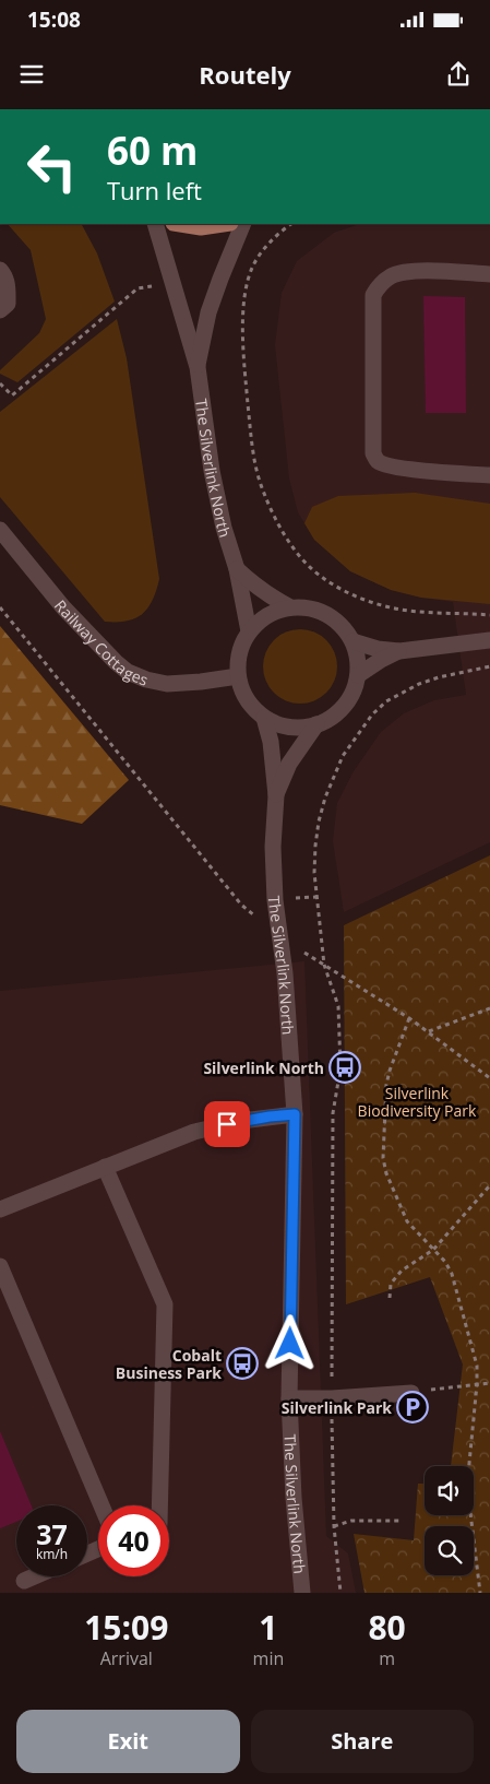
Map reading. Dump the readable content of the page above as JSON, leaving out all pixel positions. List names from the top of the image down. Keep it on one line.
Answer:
{"streets":{"street":["The Silverlink North","Railway Cottages"]},"crossings":[["The Silverlink North","Railway Cottages"]],"parks":["Silverlink Biodiversity Park"],"places":{"bus stop":["Silverlink North","Cobalt Business Park"],"parking":["Silverlink Park"]},"page":{"status":"15:08","header":"Routely","turn":["60 m","Turn left"],"speed":"37 km/h","limit":"40","eta":["15:09","Arrival","1","min","80","m"],"buttons":["Exit","Share"]}}
